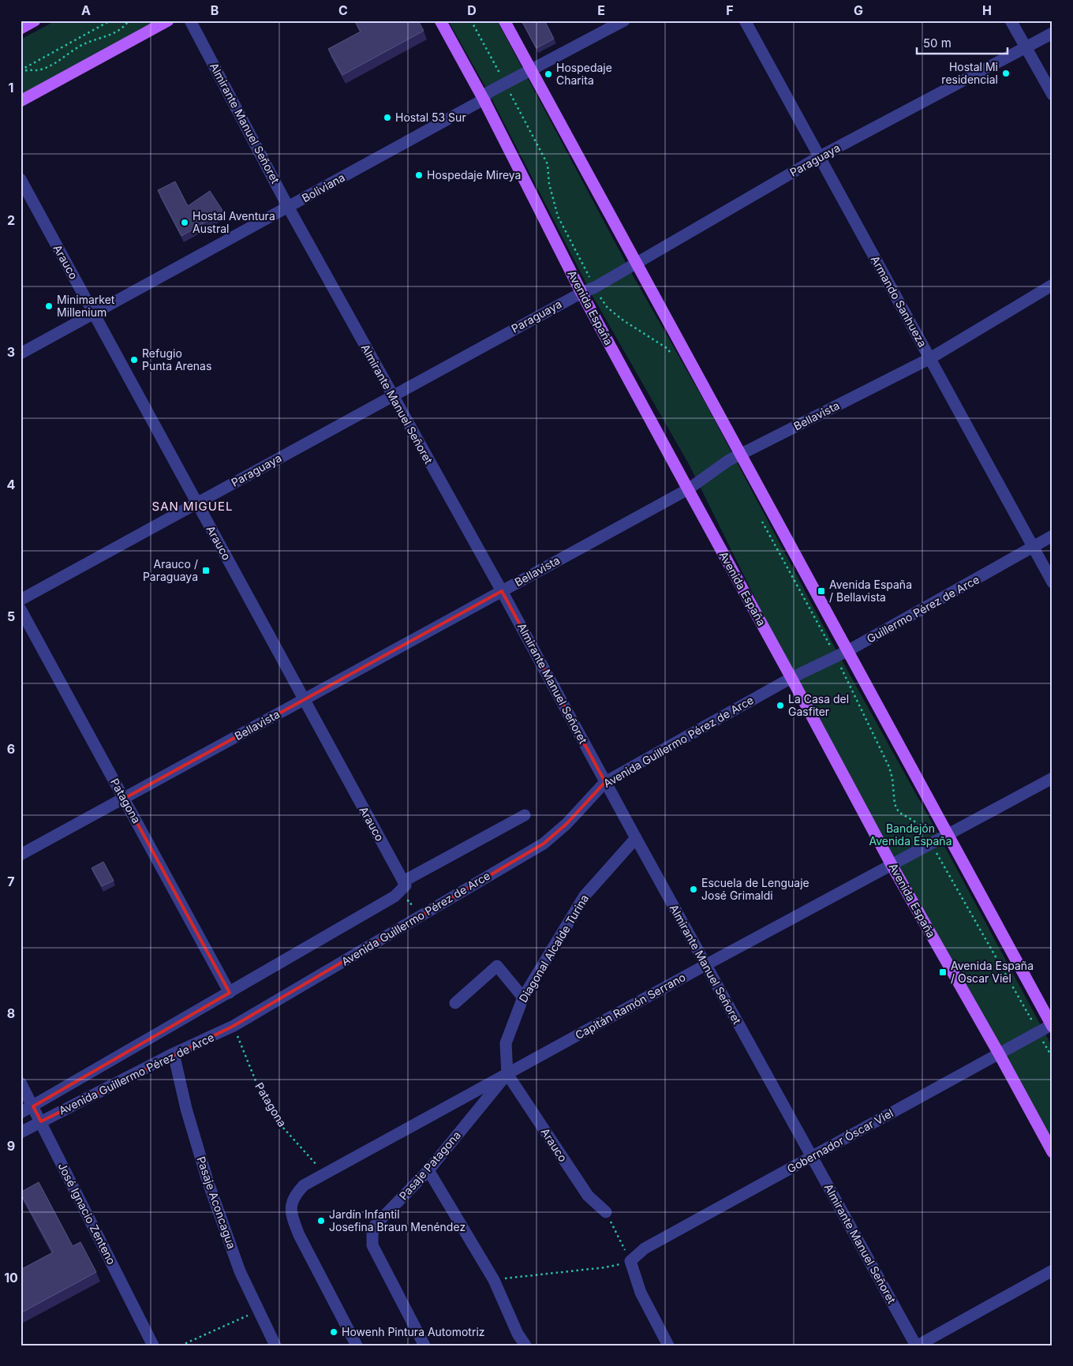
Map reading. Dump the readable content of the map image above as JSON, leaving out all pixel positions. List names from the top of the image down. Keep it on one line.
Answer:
{"streets":{"main road":["Avenida España"],"street":["Almirante Manuel Señoret","Paraguaya","Boliviana","Arauco","Armando Sanhueza","Bellavista","Guillermo Pérez de Arce","Avenida Guillermo Pérez de Arce","Patagona","Diagonal Alcalde Turina","Capitán Ramón Serrano","Gobernador Óscar Viel","Pasaje Patagona","Pasaje Aconcagua","José Ignacio Zenteno"]},"crossings":[["Almirante Manuel Señoret","Paraguaya"],["Almirante Manuel Señoret","Boliviana"],["Almirante Manuel Señoret","Bellavista"],["Almirante Manuel Señoret","Avenida Guillermo Pérez de Arce"],["Almirante Manuel Señoret","Diagonal Alcalde Turina"],["Almirante Manuel Señoret","Capitán Ramón Serrano"],["Almirante Manuel Señoret","Gobernador Óscar Viel"],["Paraguaya","Arauco"],["Paraguaya","Armando Sanhueza"],["Paraguaya","Avenida España"],["Boliviana","Arauco"],["Boliviana","Avenida España"],["Arauco","Bellavista"],["Arauco","Avenida Guillermo Pérez de Arce"],["Arauco","Diagonal Alcalde Turina"],["Arauco","Capitán Ramón Serrano"],["Arauco","Pasaje Patagona"],["Armando Sanhueza","Bellavista"],["Armando Sanhueza","Guillermo Pérez de Arce"],["Avenida España","Bellavista"],["Avenida España","Guillermo Pérez de Arce"],["Avenida España","Avenida Guillermo Pérez de Arce"],["Avenida España","Capitán Ramón Serrano"],["Avenida España","Gobernador Óscar Viel"],["Bellavista","Patagona"],["Guillermo Pérez de Arce","Avenida Guillermo Pérez de Arce"],["Avenida Guillermo Pérez de Arce","Patagona"],["Avenida Guillermo Pérez de Arce","Pasaje Aconcagua"],["Avenida Guillermo Pérez de Arce","José Ignacio Zenteno"],["Patagona","Capitán Ramón Serrano"],["Diagonal Alcalde Turina","Capitán Ramón Serrano"],["Diagonal Alcalde Turina","Pasaje Patagona"],["Capitán Ramón Serrano","Pasaje Patagona"]],"districts":["SAN MIGUEL"],"parks":["Bandejón Avenida España"],"places":{"other":["Hostal Mi residencial","Hospedaje Charita","Hostal 53 Sur","Hospedaje Mireya","Hostal Aventura Austral","Minimarket Millenium","Refugio Punta Arenas","La Casa del Gasfiter","Escuela de Lenguaje José Grimaldi","Jardín Infantil Josefina Braun Menéndez","Howenh Pintura Automotriz"],"transit":["Arauco / Paraguaya","Avenida España / Bellavista","Avenida España / Oscar Viel"]},"scale_bar":"50 m","grid":{"columns":["A","B","C","D","E","F","G","H"],"rows":["1","2","3","4","5","6","7","8","9","10"]}}
